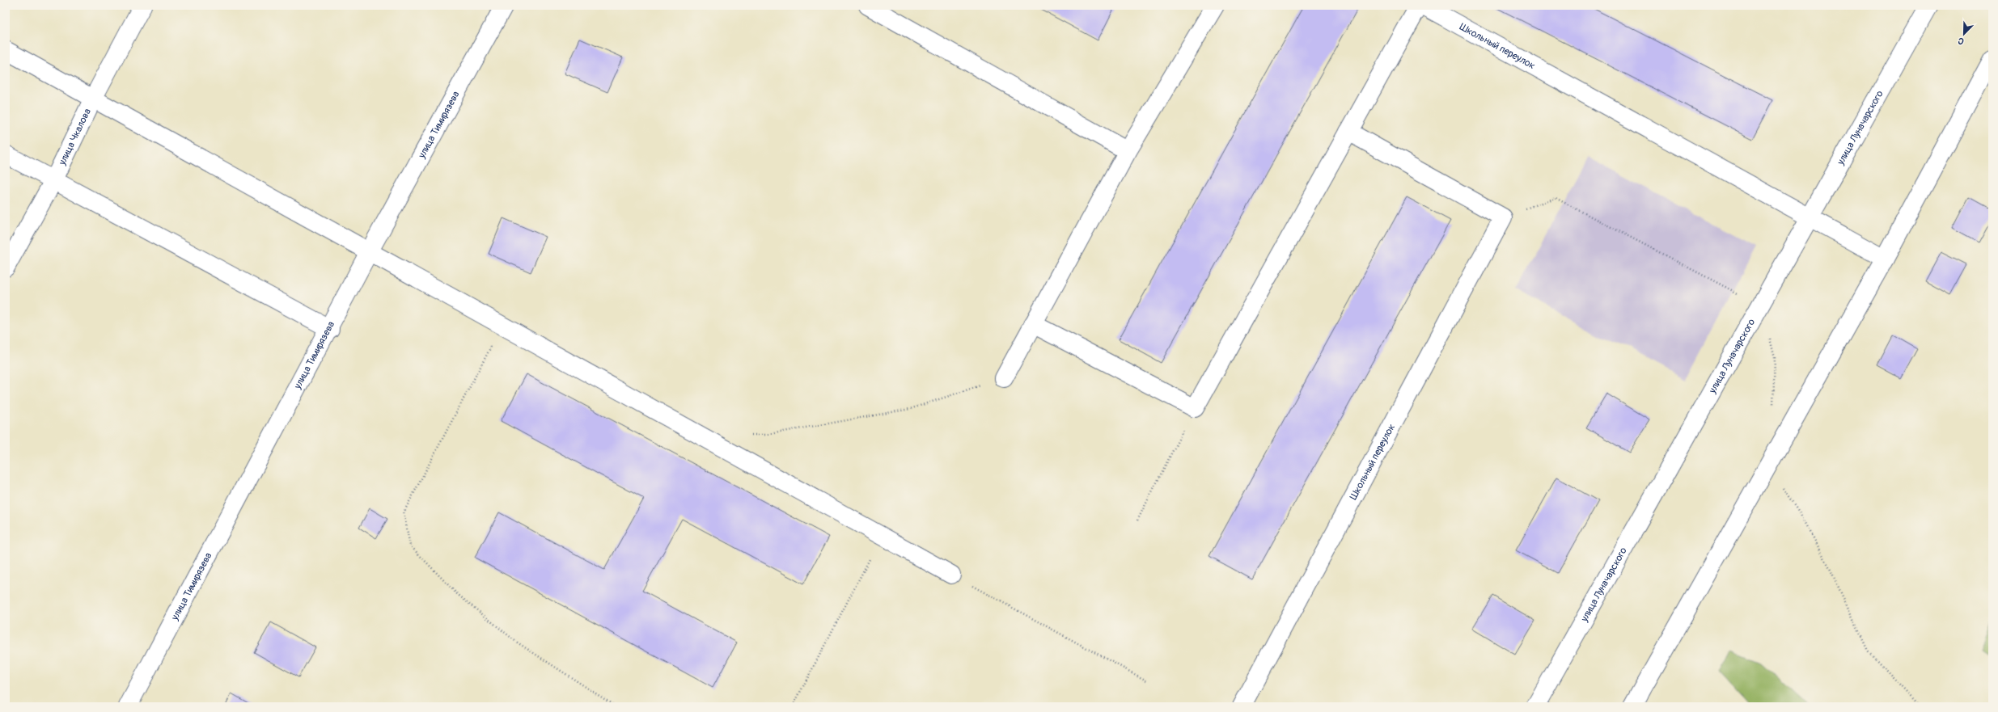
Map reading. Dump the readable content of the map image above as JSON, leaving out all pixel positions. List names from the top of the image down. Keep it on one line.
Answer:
{"streets":{"street":["Школьный переулок","улица Тимирязева","улица Луначарского","улица Чкалова"]},"crossings":[["Школьный переулок","улица Луначарского"]],"north":"bottom left"}
